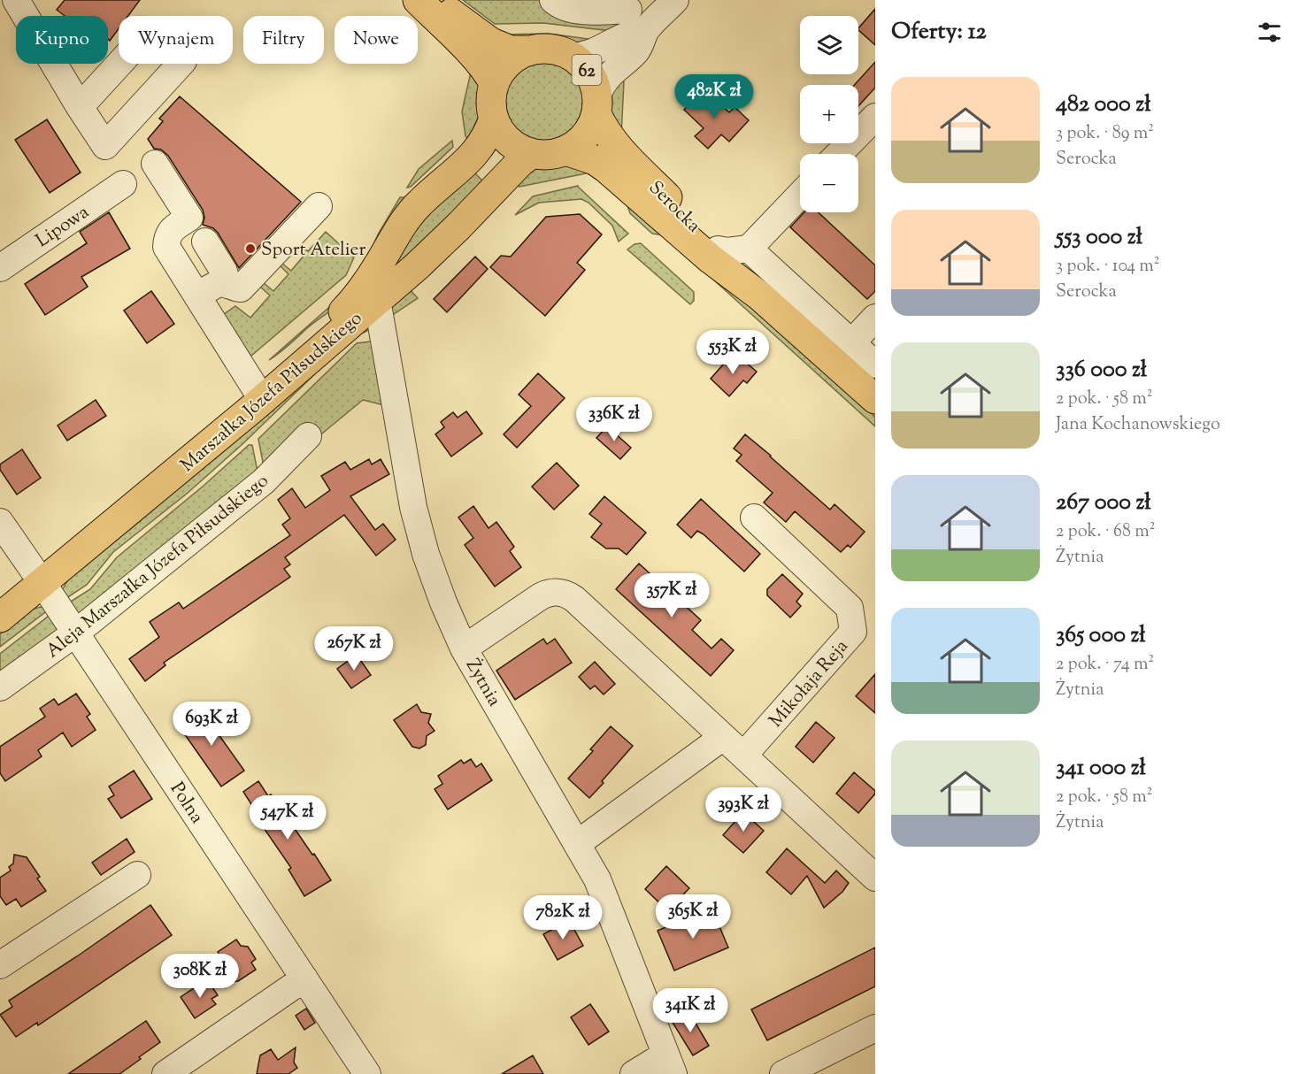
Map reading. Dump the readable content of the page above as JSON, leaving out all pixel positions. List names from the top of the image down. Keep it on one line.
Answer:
{"streets":{"main road":["62","Serocka","Marszałka Józefa Piłsudskiego"],"street":["Lipowa","Aleja Marszałka Józefa Piłsudskiego","Żytnia","Mikołaja Reja","Polna"]},"crossings":[["62","Serocka"],["62","Marszałka Józefa Piłsudskiego"],["Serocka","Marszałka Józefa Piłsudskiego"],["Marszałka Józefa Piłsudskiego","Żytnia"],["Marszałka Józefa Piłsudskiego","Polna"],["Aleja Marszałka Józefa Piłsudskiego","Polna"]],"places":["Sport Atelier"],"page":{"heading":"Oferty: 12","map_buttons":["+","−"],"chip":["Kupno","Wynajem","Filtry","Nowe"],"list":[{"name":"482 000 zł","note":"3 pok. · 89 m² · Serocka"},{"name":"553 000 zł","note":"3 pok. · 104 m² · Serocka"},{"name":"336 000 zł","note":"2 pok. · 58 m² · Jana Kochanowskiego"},{"name":"267 000 zł","note":"2 pok. · 68 m² · Żytnia"},{"name":"365 000 zł","note":"2 pok. · 74 m² · Żytnia"},{"name":"341 000 zł","note":"2 pok. · 58 m² · Żytnia"}],"price":["482K zł","553K zł","336K zł","357K zł","267K zł","693K zł","393K zł","547K zł","365K zł","782K zł","308K zł","341K zł"]}}
